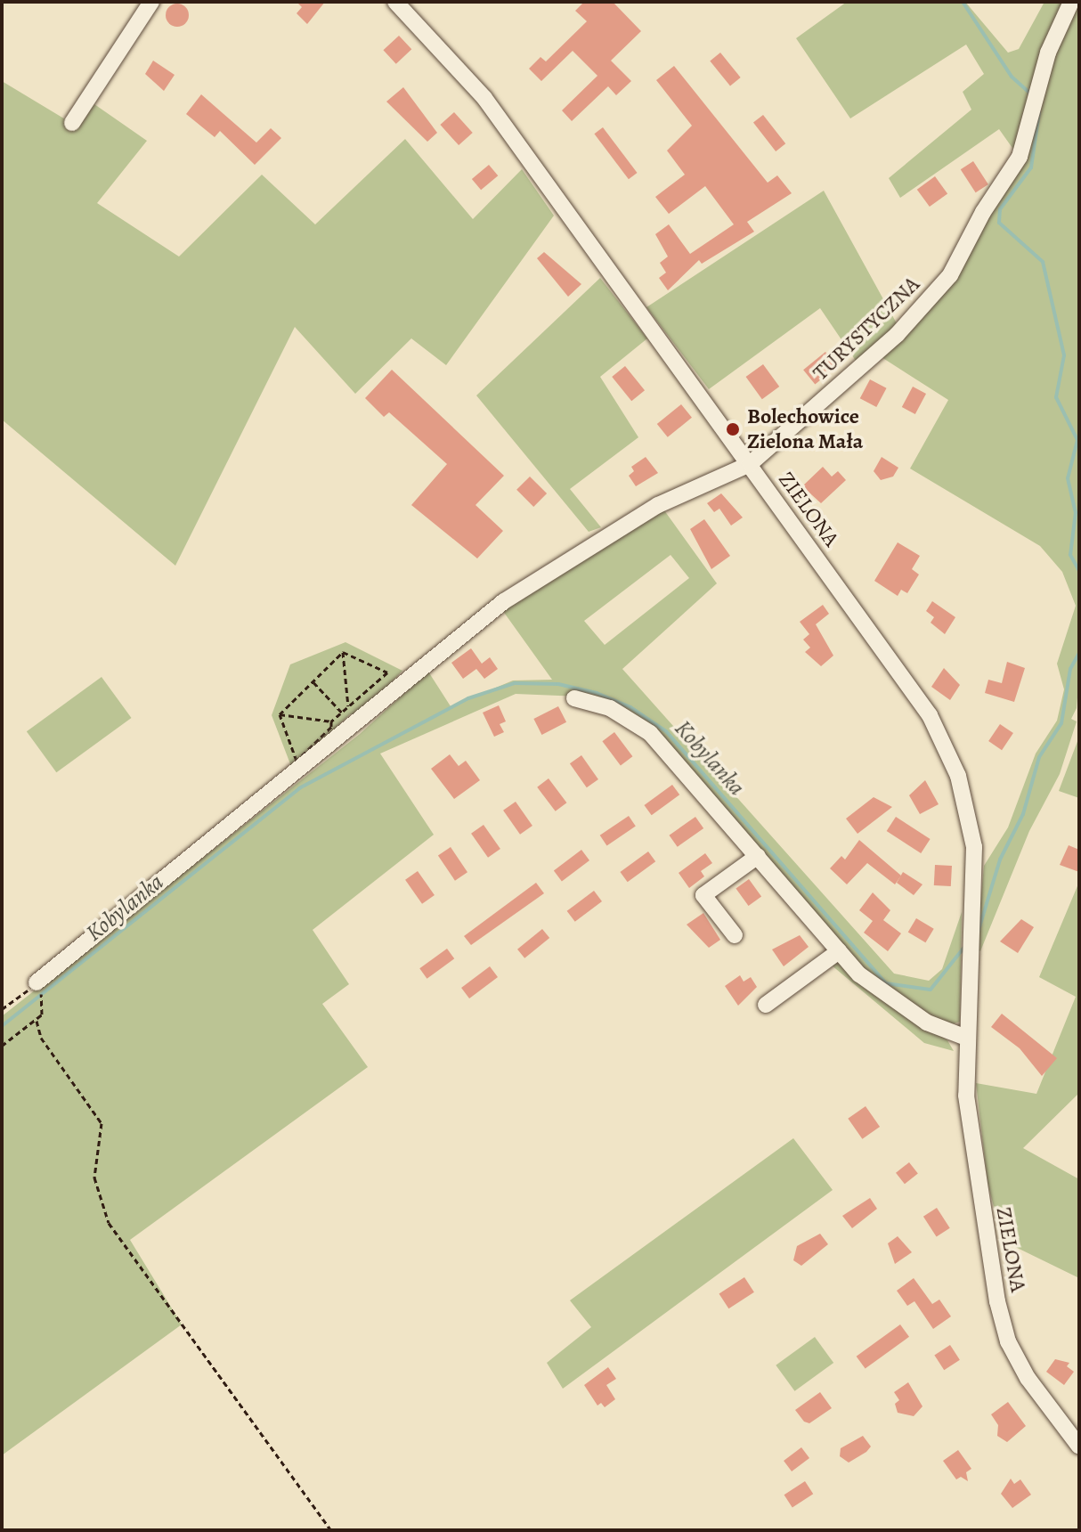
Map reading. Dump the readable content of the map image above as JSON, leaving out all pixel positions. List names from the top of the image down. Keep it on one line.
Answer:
{"streets":{"street":["TURYSTYCZNA","ZIELONA"]},"crossings":[["TURYSTYCZNA","ZIELONA"]],"water":["Kobylanka"],"places":["Bolechowice Zielona Mała"]}
